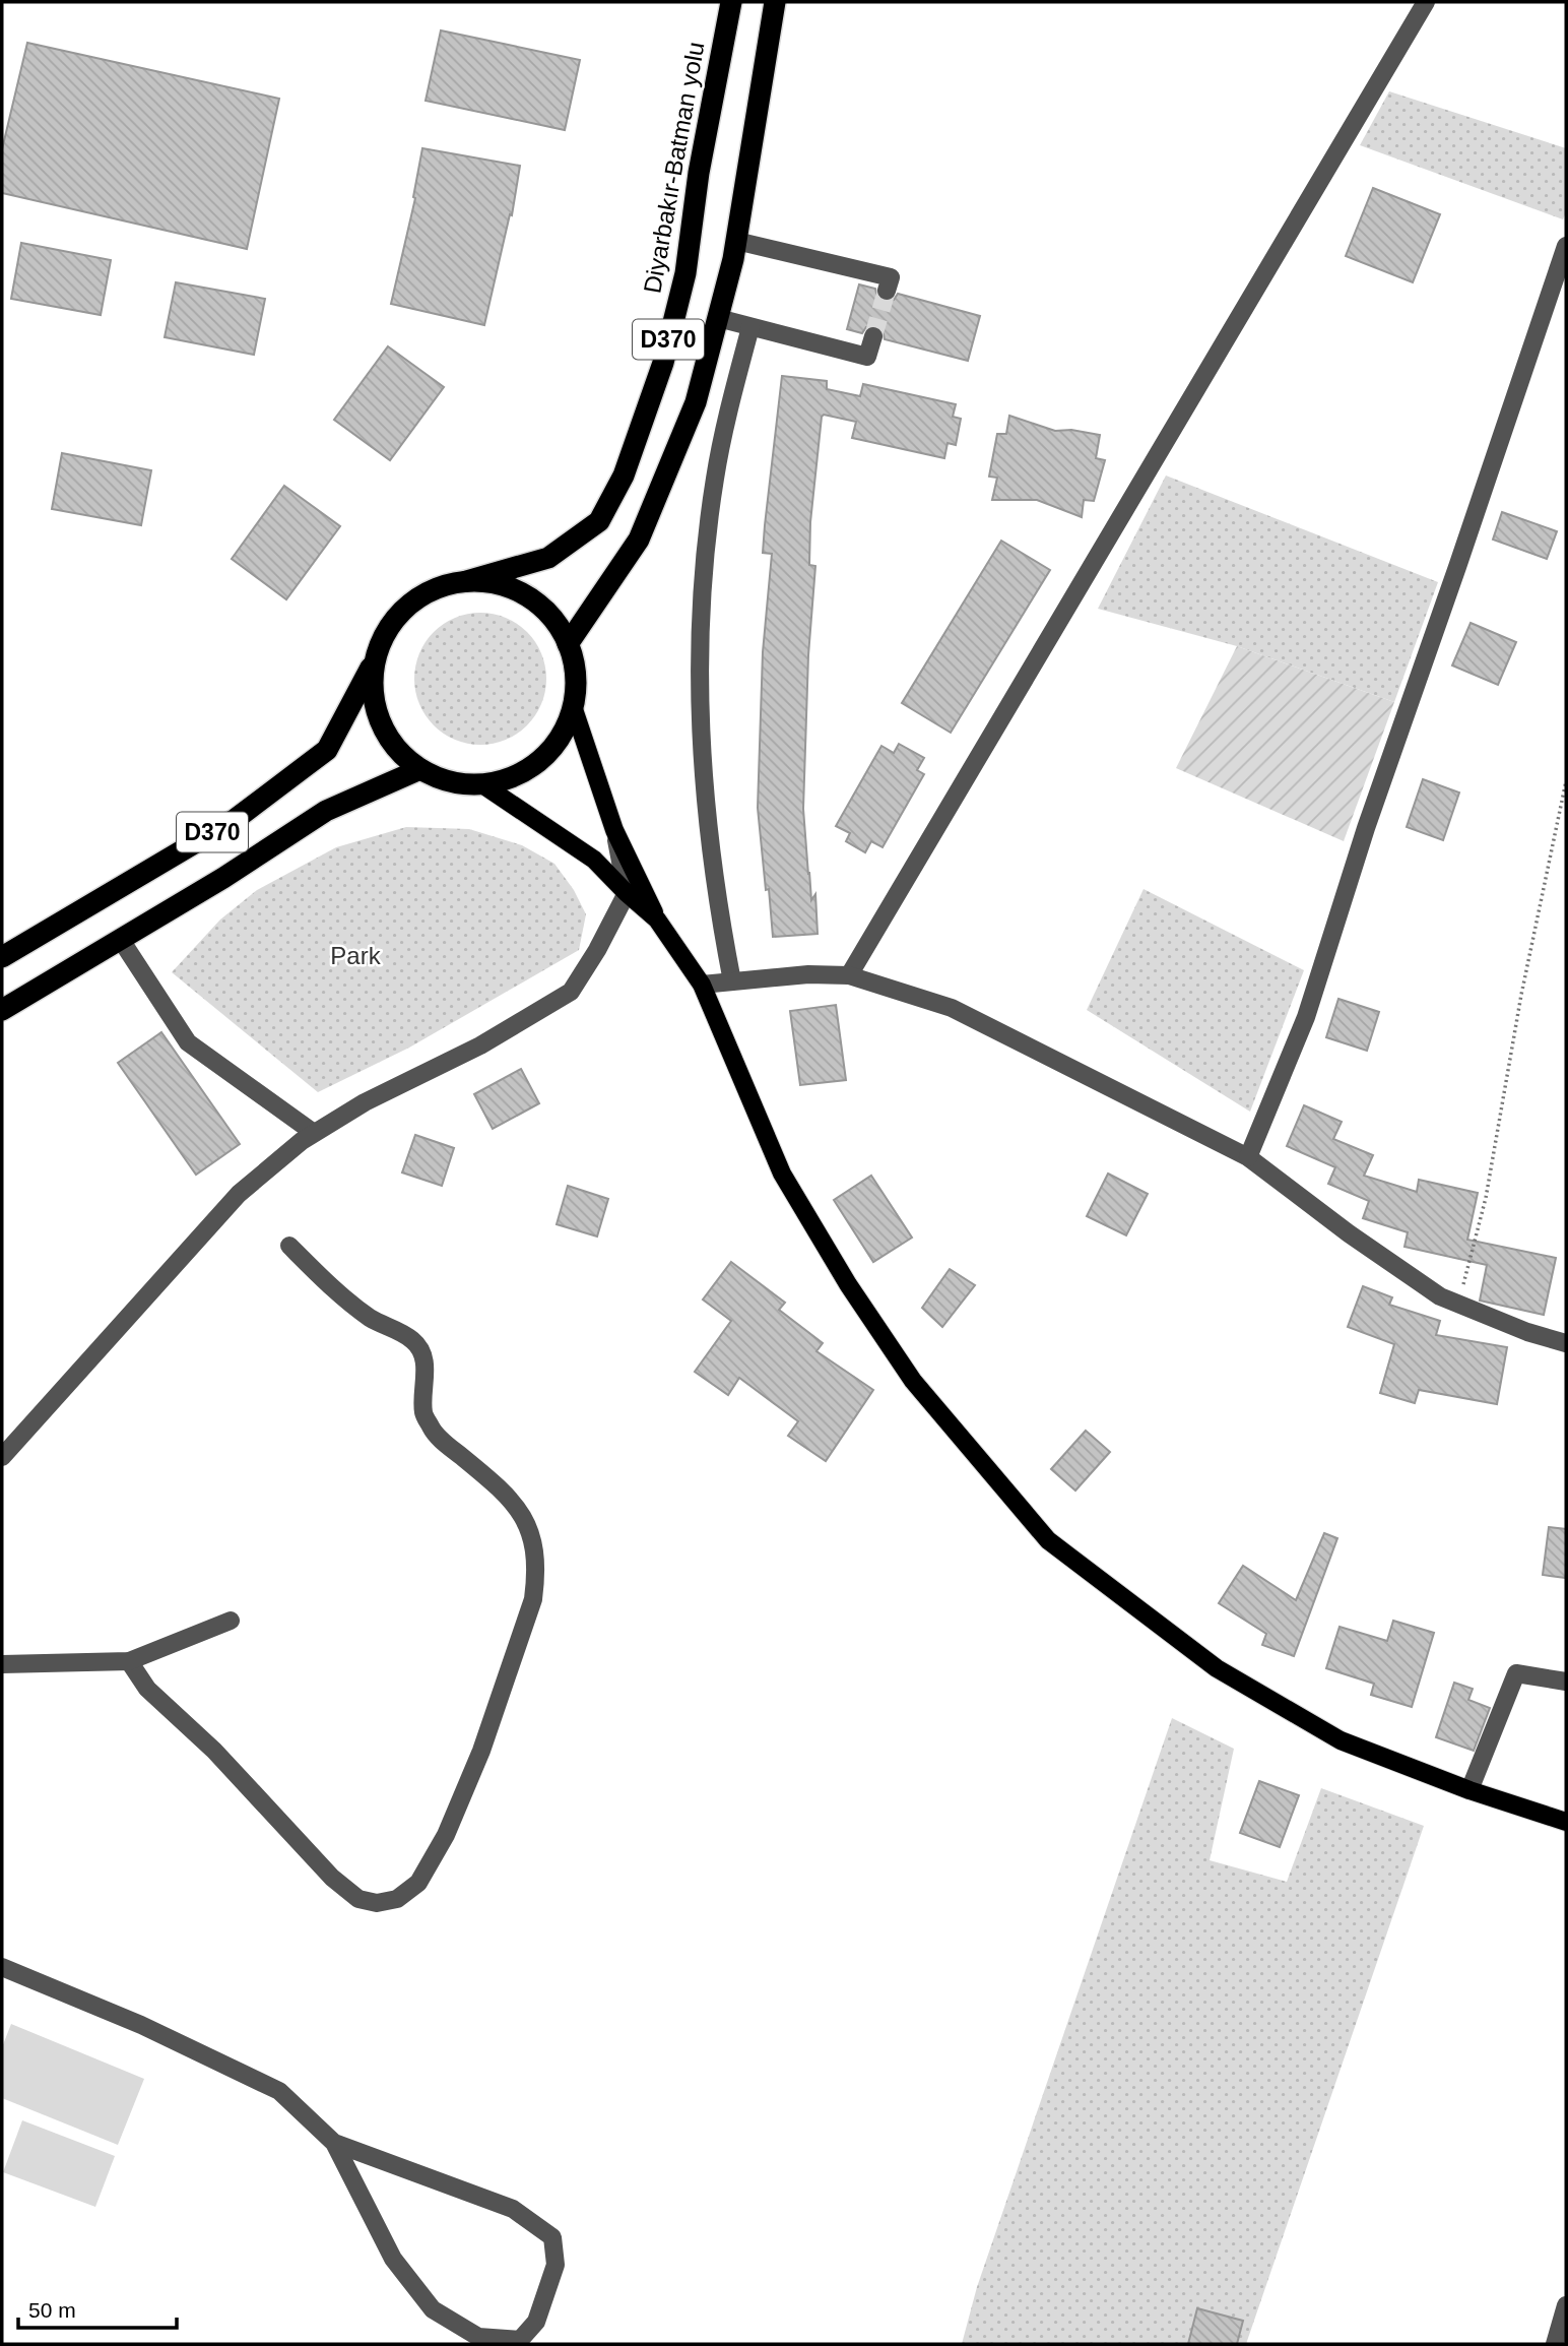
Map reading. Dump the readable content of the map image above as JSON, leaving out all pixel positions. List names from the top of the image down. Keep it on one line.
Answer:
{"streets":{"highway":["Diyarbakır-Batman yolu","D370"]},"crossings":[["Diyarbakır-Batman yolu","D370"]],"parks":["Park"],"scale_bar":"50 m"}
